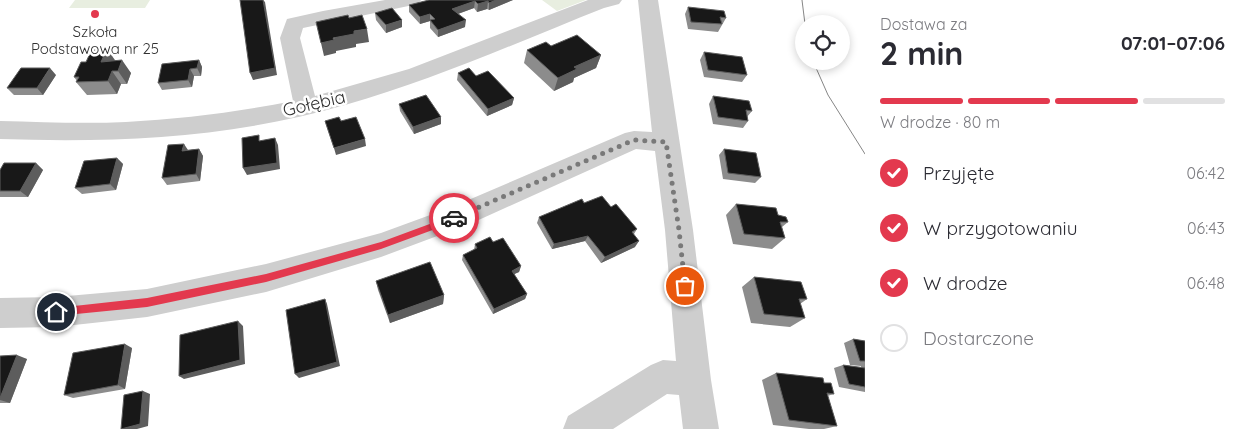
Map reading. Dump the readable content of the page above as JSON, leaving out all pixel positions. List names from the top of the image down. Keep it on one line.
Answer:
{"streets":{"street":["Gołębia"]},"places":["Szkoła Podstawowa nr 25"],"page":{"heading":["2 min","Dostawa za","07:01–07:06"],"bar":"W drodze · 80 m","list":[["Przyjęte","06:42"],["W przygotowaniu","06:43"],["W drodze","06:48"],"Dostarczone"]}}
